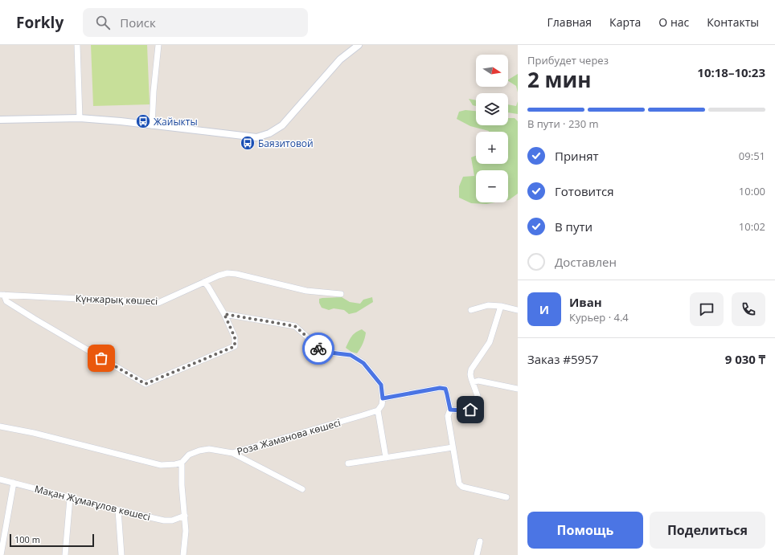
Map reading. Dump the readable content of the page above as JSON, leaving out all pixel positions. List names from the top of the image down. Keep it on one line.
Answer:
{"streets":{"street":["Күнжарық көшесі","Роза Жаманова көшесі","Мақан Жұмағұлов көшесі"]},"places":{"bus stop":["Жайыкты","Баязитовой"]},"scale_bar":"100 m","north":"right","page":{"header":"Forkly","search":"Поиск","nav":["Главная","Карта","О нас","Контакты"],"heading":["2 мин","Прибудет через","10:18–10:23"],"panel":["Иван","Курьер · 4.4","Заказ #5957","9 030 ₸"],"map_buttons":["+","−"],"bar":"В пути · 230 m","list":[["Принят","09:51"],["Готовится","10:00"],["В пути","10:02"],"Доставлен"],"round":"И","buttons":["Помощь","Поделиться"],"scale":"100 m"}}
